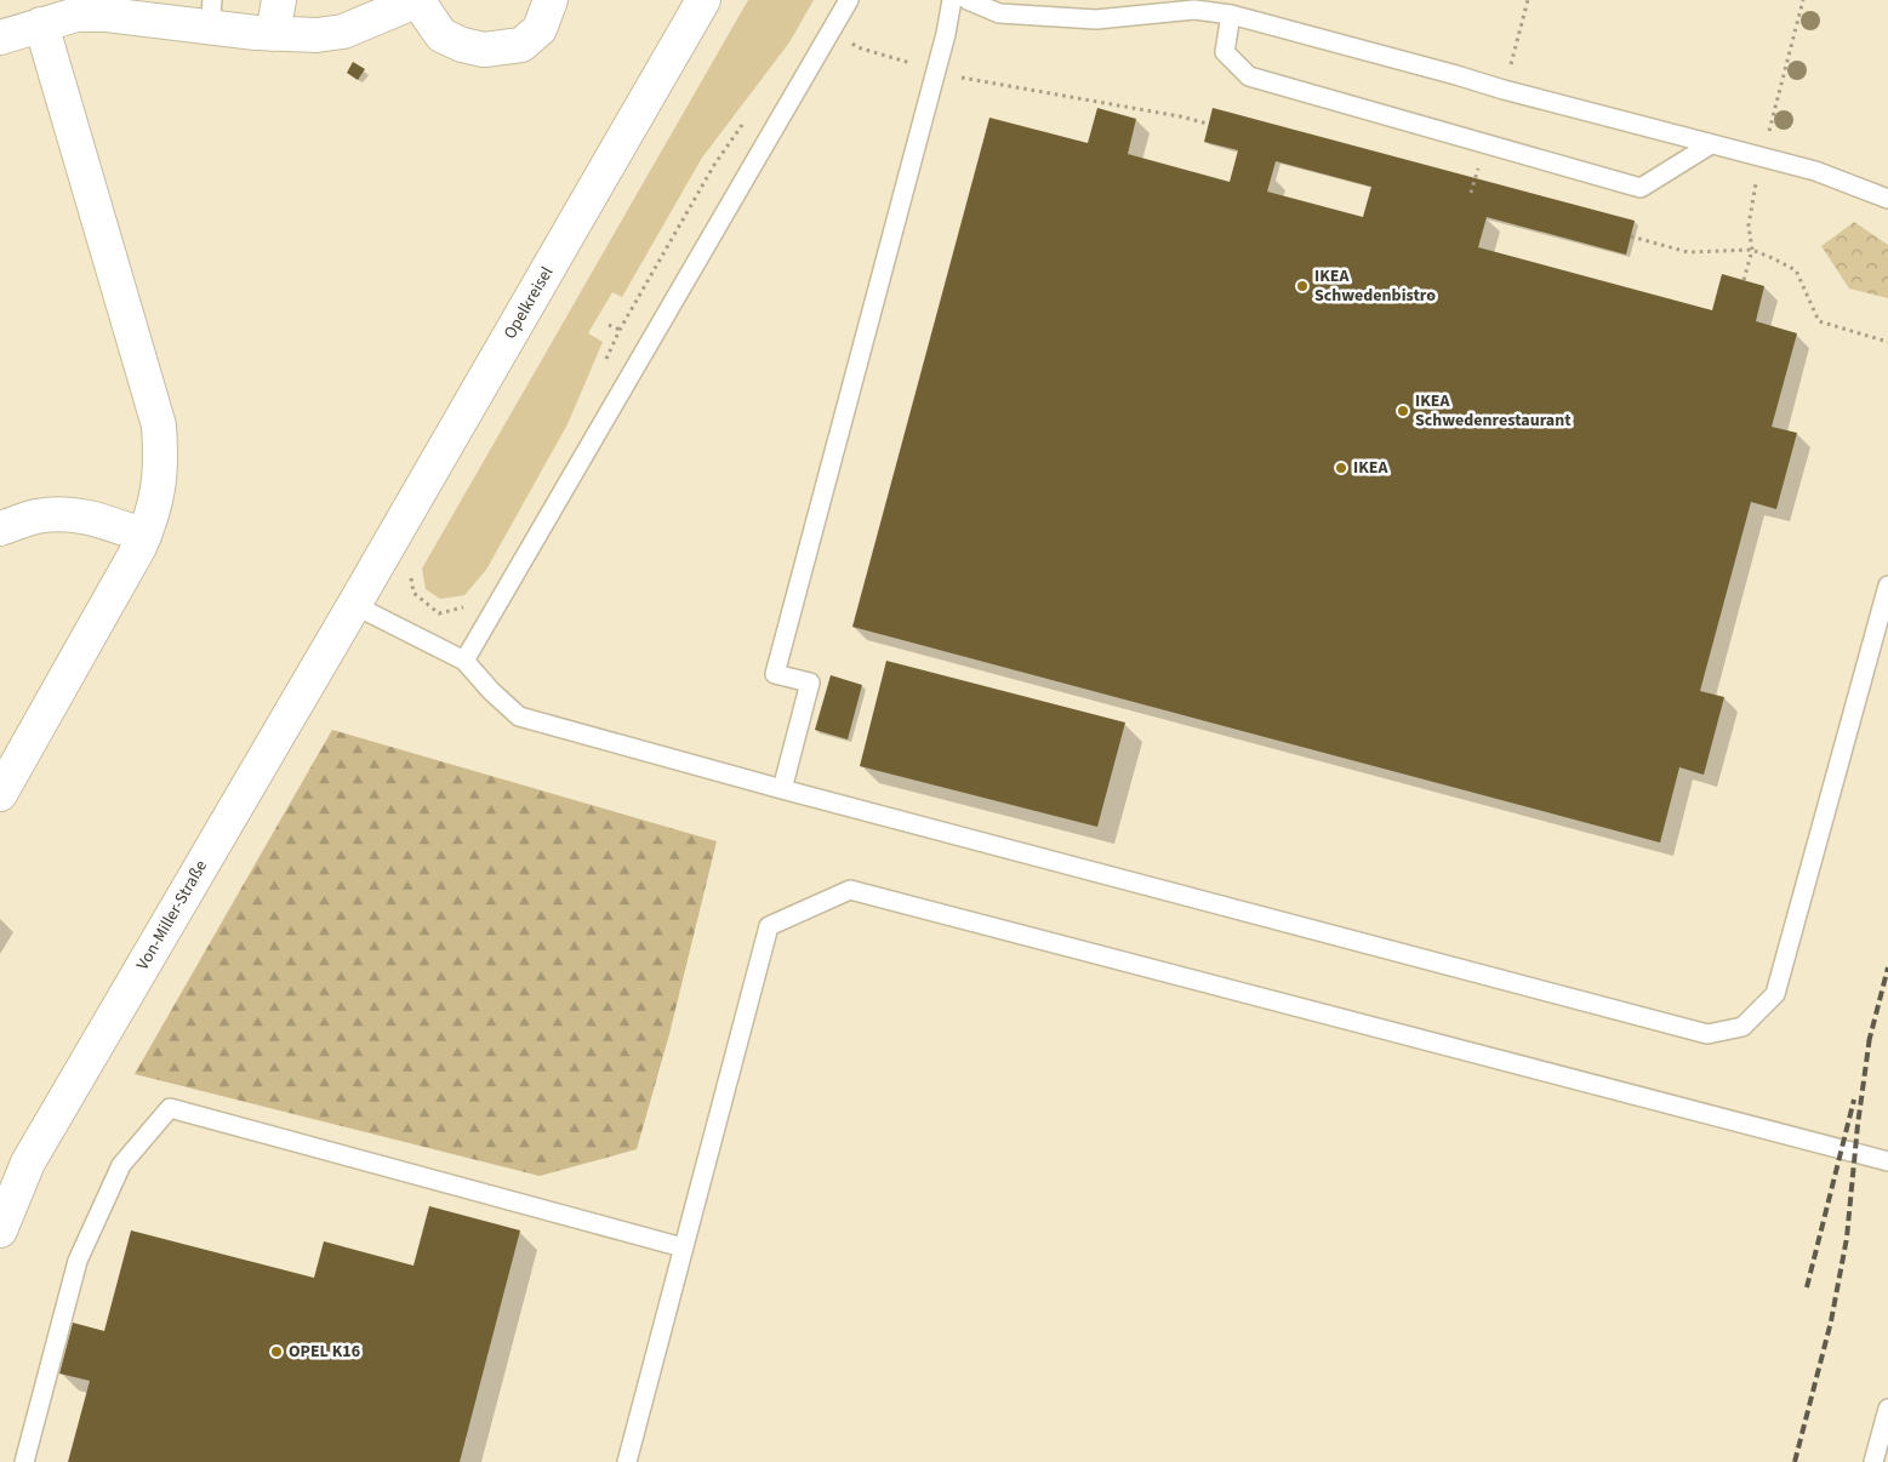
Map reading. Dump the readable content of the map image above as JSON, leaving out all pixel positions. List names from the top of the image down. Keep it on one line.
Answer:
{"streets":{"street":["Opelkreisel","Von-Miller-Straße"]},"crossings":[["Opelkreisel","Von-Miller-Straße"]],"places":["IKEA Schwedenbistro","IKEA Schwedenrestaurant","IKEA","OPEL K16"]}
